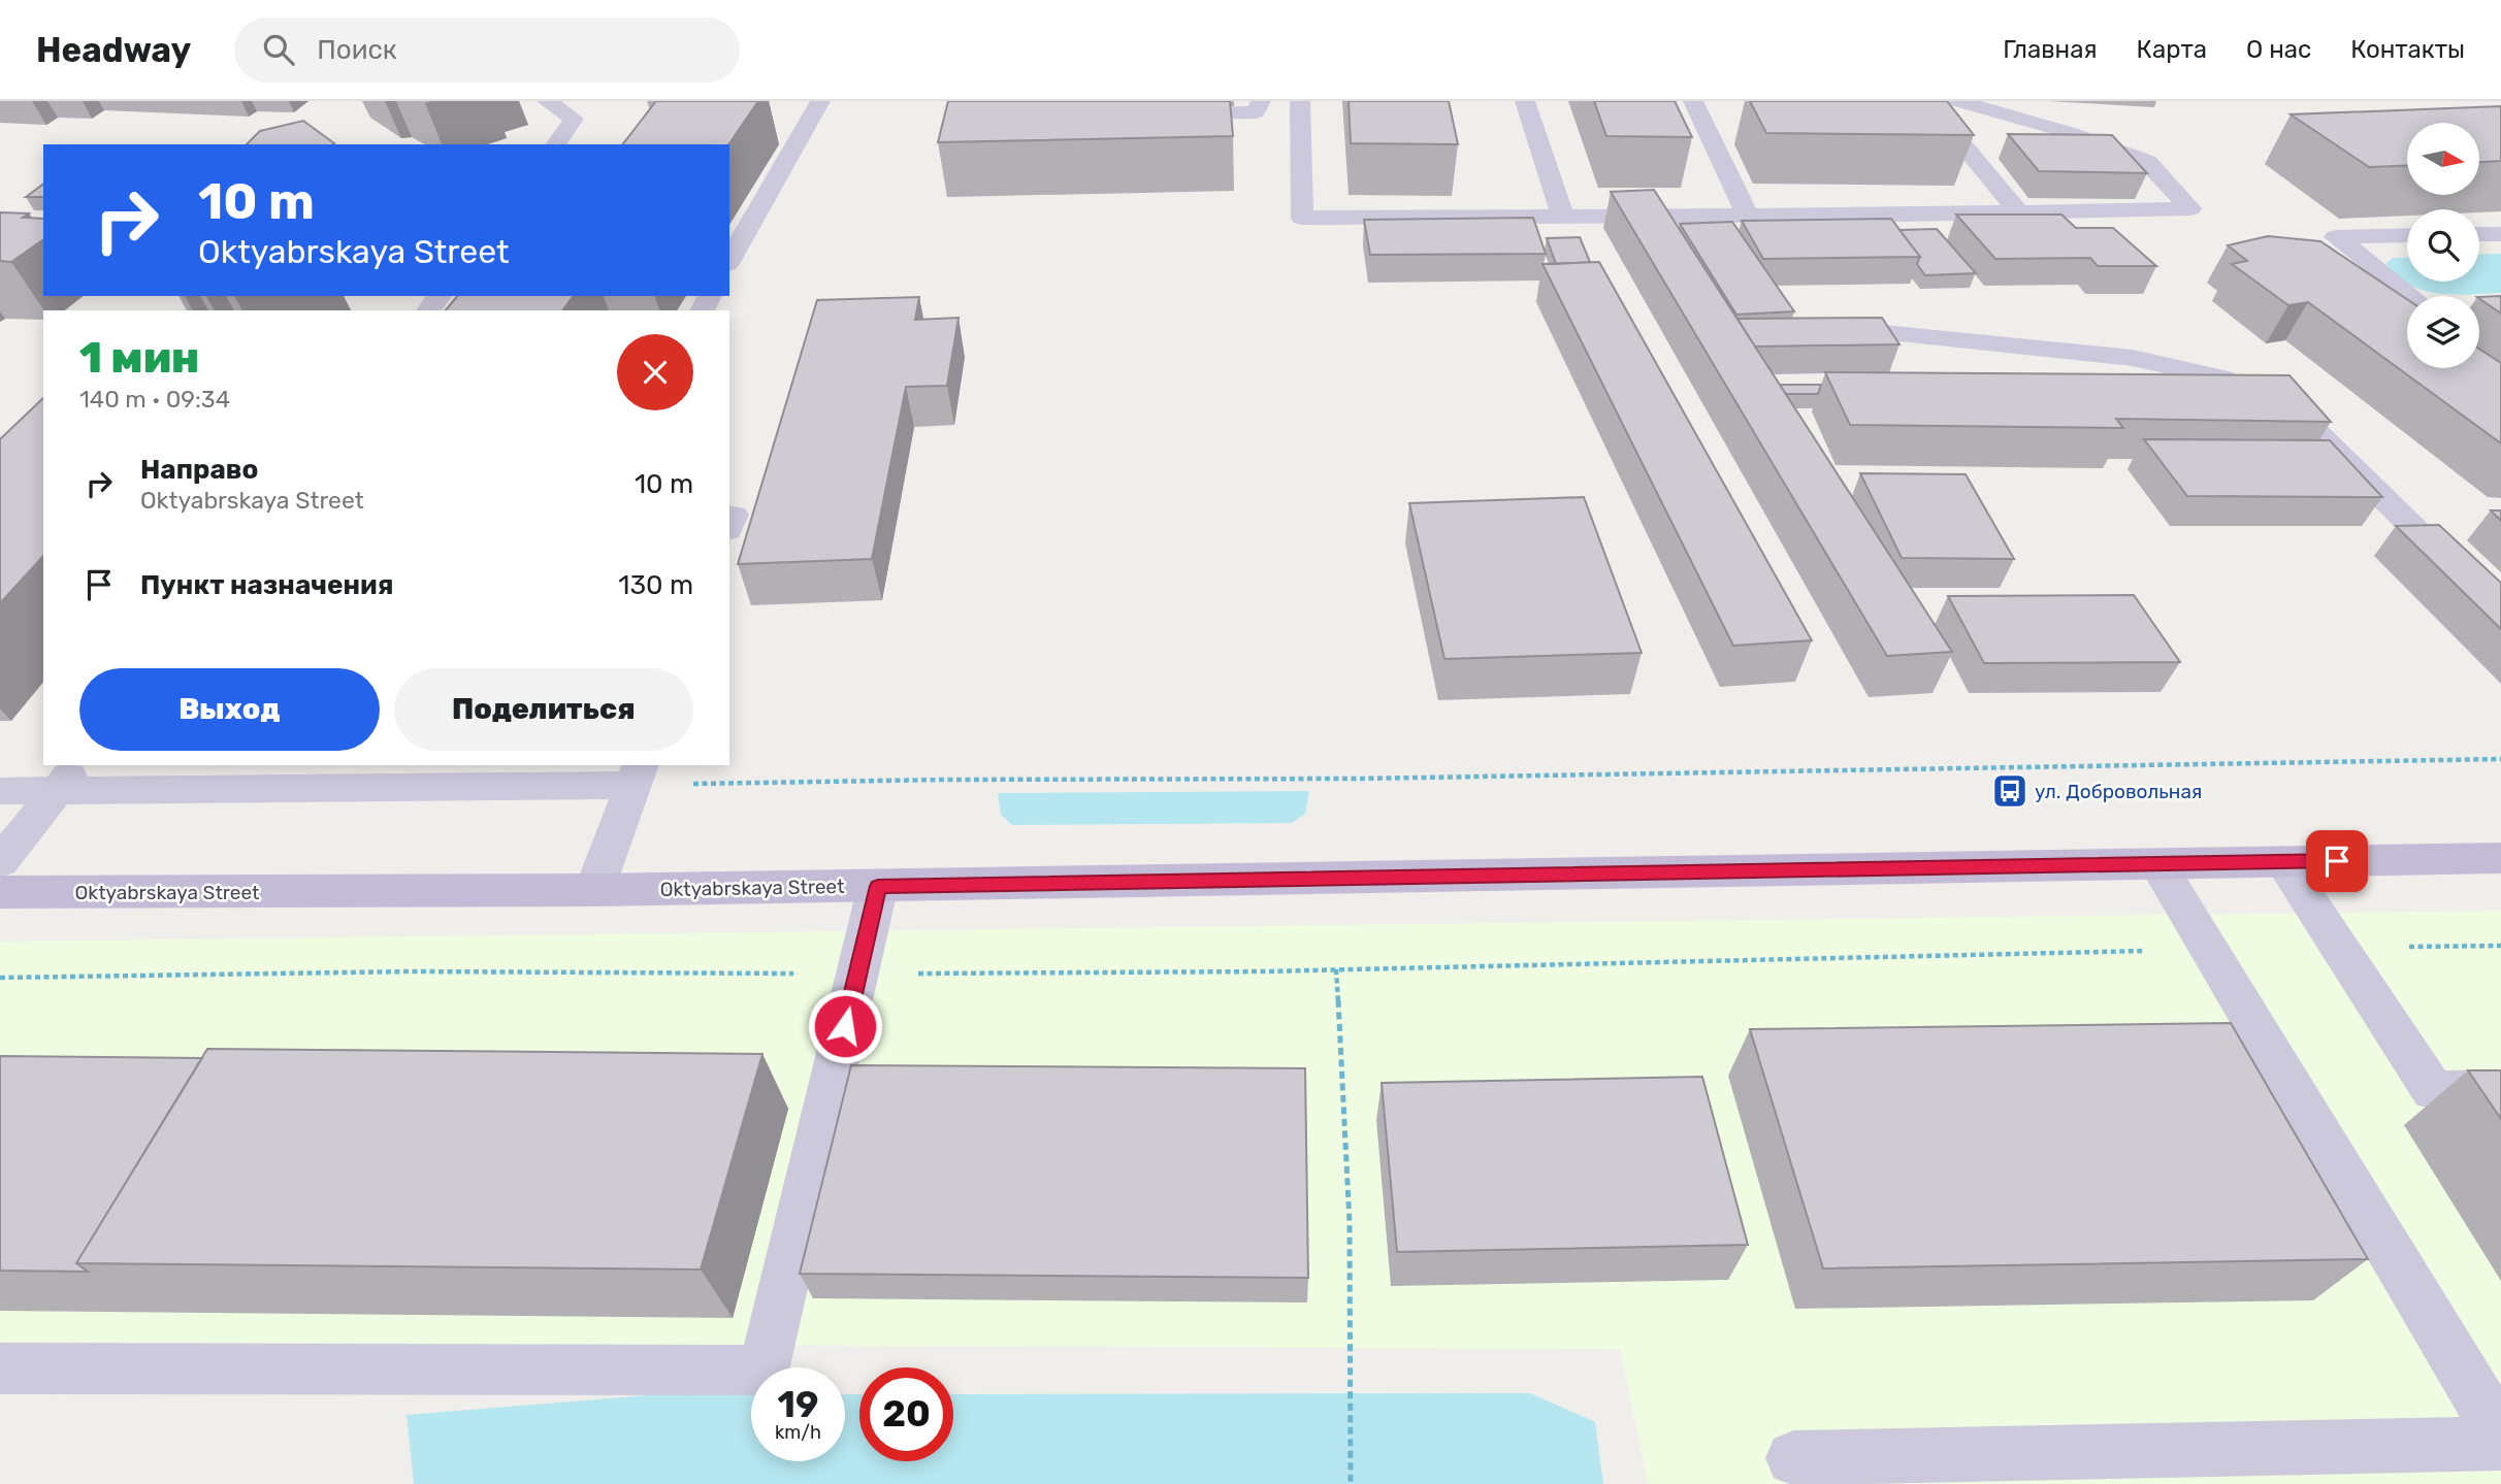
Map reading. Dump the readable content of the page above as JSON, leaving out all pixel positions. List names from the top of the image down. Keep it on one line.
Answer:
{"streets":{"main road":["Oktyabrskaya Street"]},"places":{"bus stop":["ул. Добровольная"]},"north":"right","page":{"header":"Headway","search":"Поиск","nav":["Главная","Карта","О нас","Контакты"],"turn":["10 m","Oktyabrskaya Street"],"heading":["1 мин","140 m · 09:34"],"list":[{"name":"Направо","note":"Oktyabrskaya Street","value":"10 m"},{"name":"Пункт назначения","value":"130 m"}],"buttons":["Выход","Поделиться"],"speed":"19 km/h","limit":"20"}}
